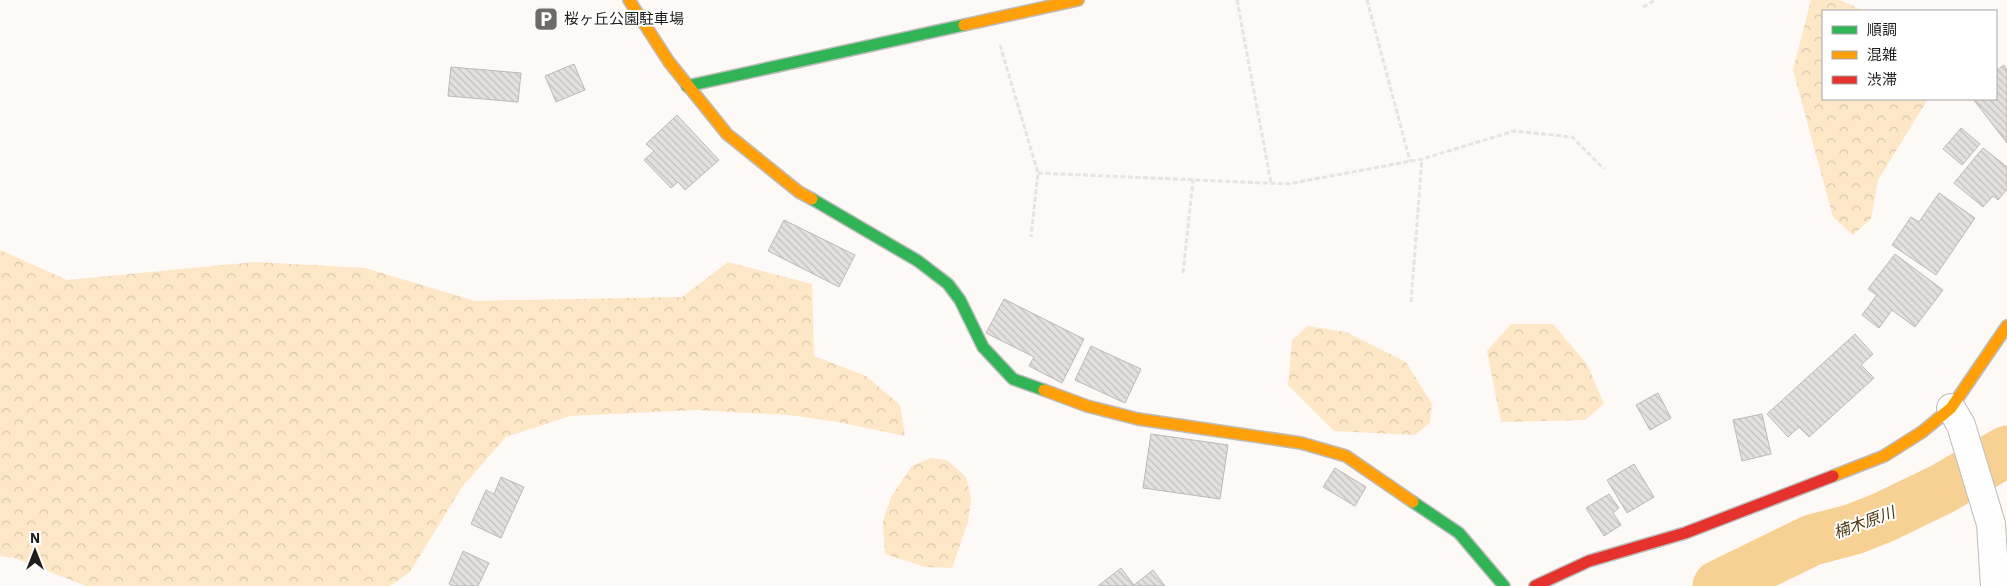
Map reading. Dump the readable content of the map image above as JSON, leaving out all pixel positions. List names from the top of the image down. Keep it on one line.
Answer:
{"water":["楠木原川"],"places":{"parking":["桜ヶ丘公園駐車場"]},"legend":["順調","混雑","渋滞"],"north":"top"}
